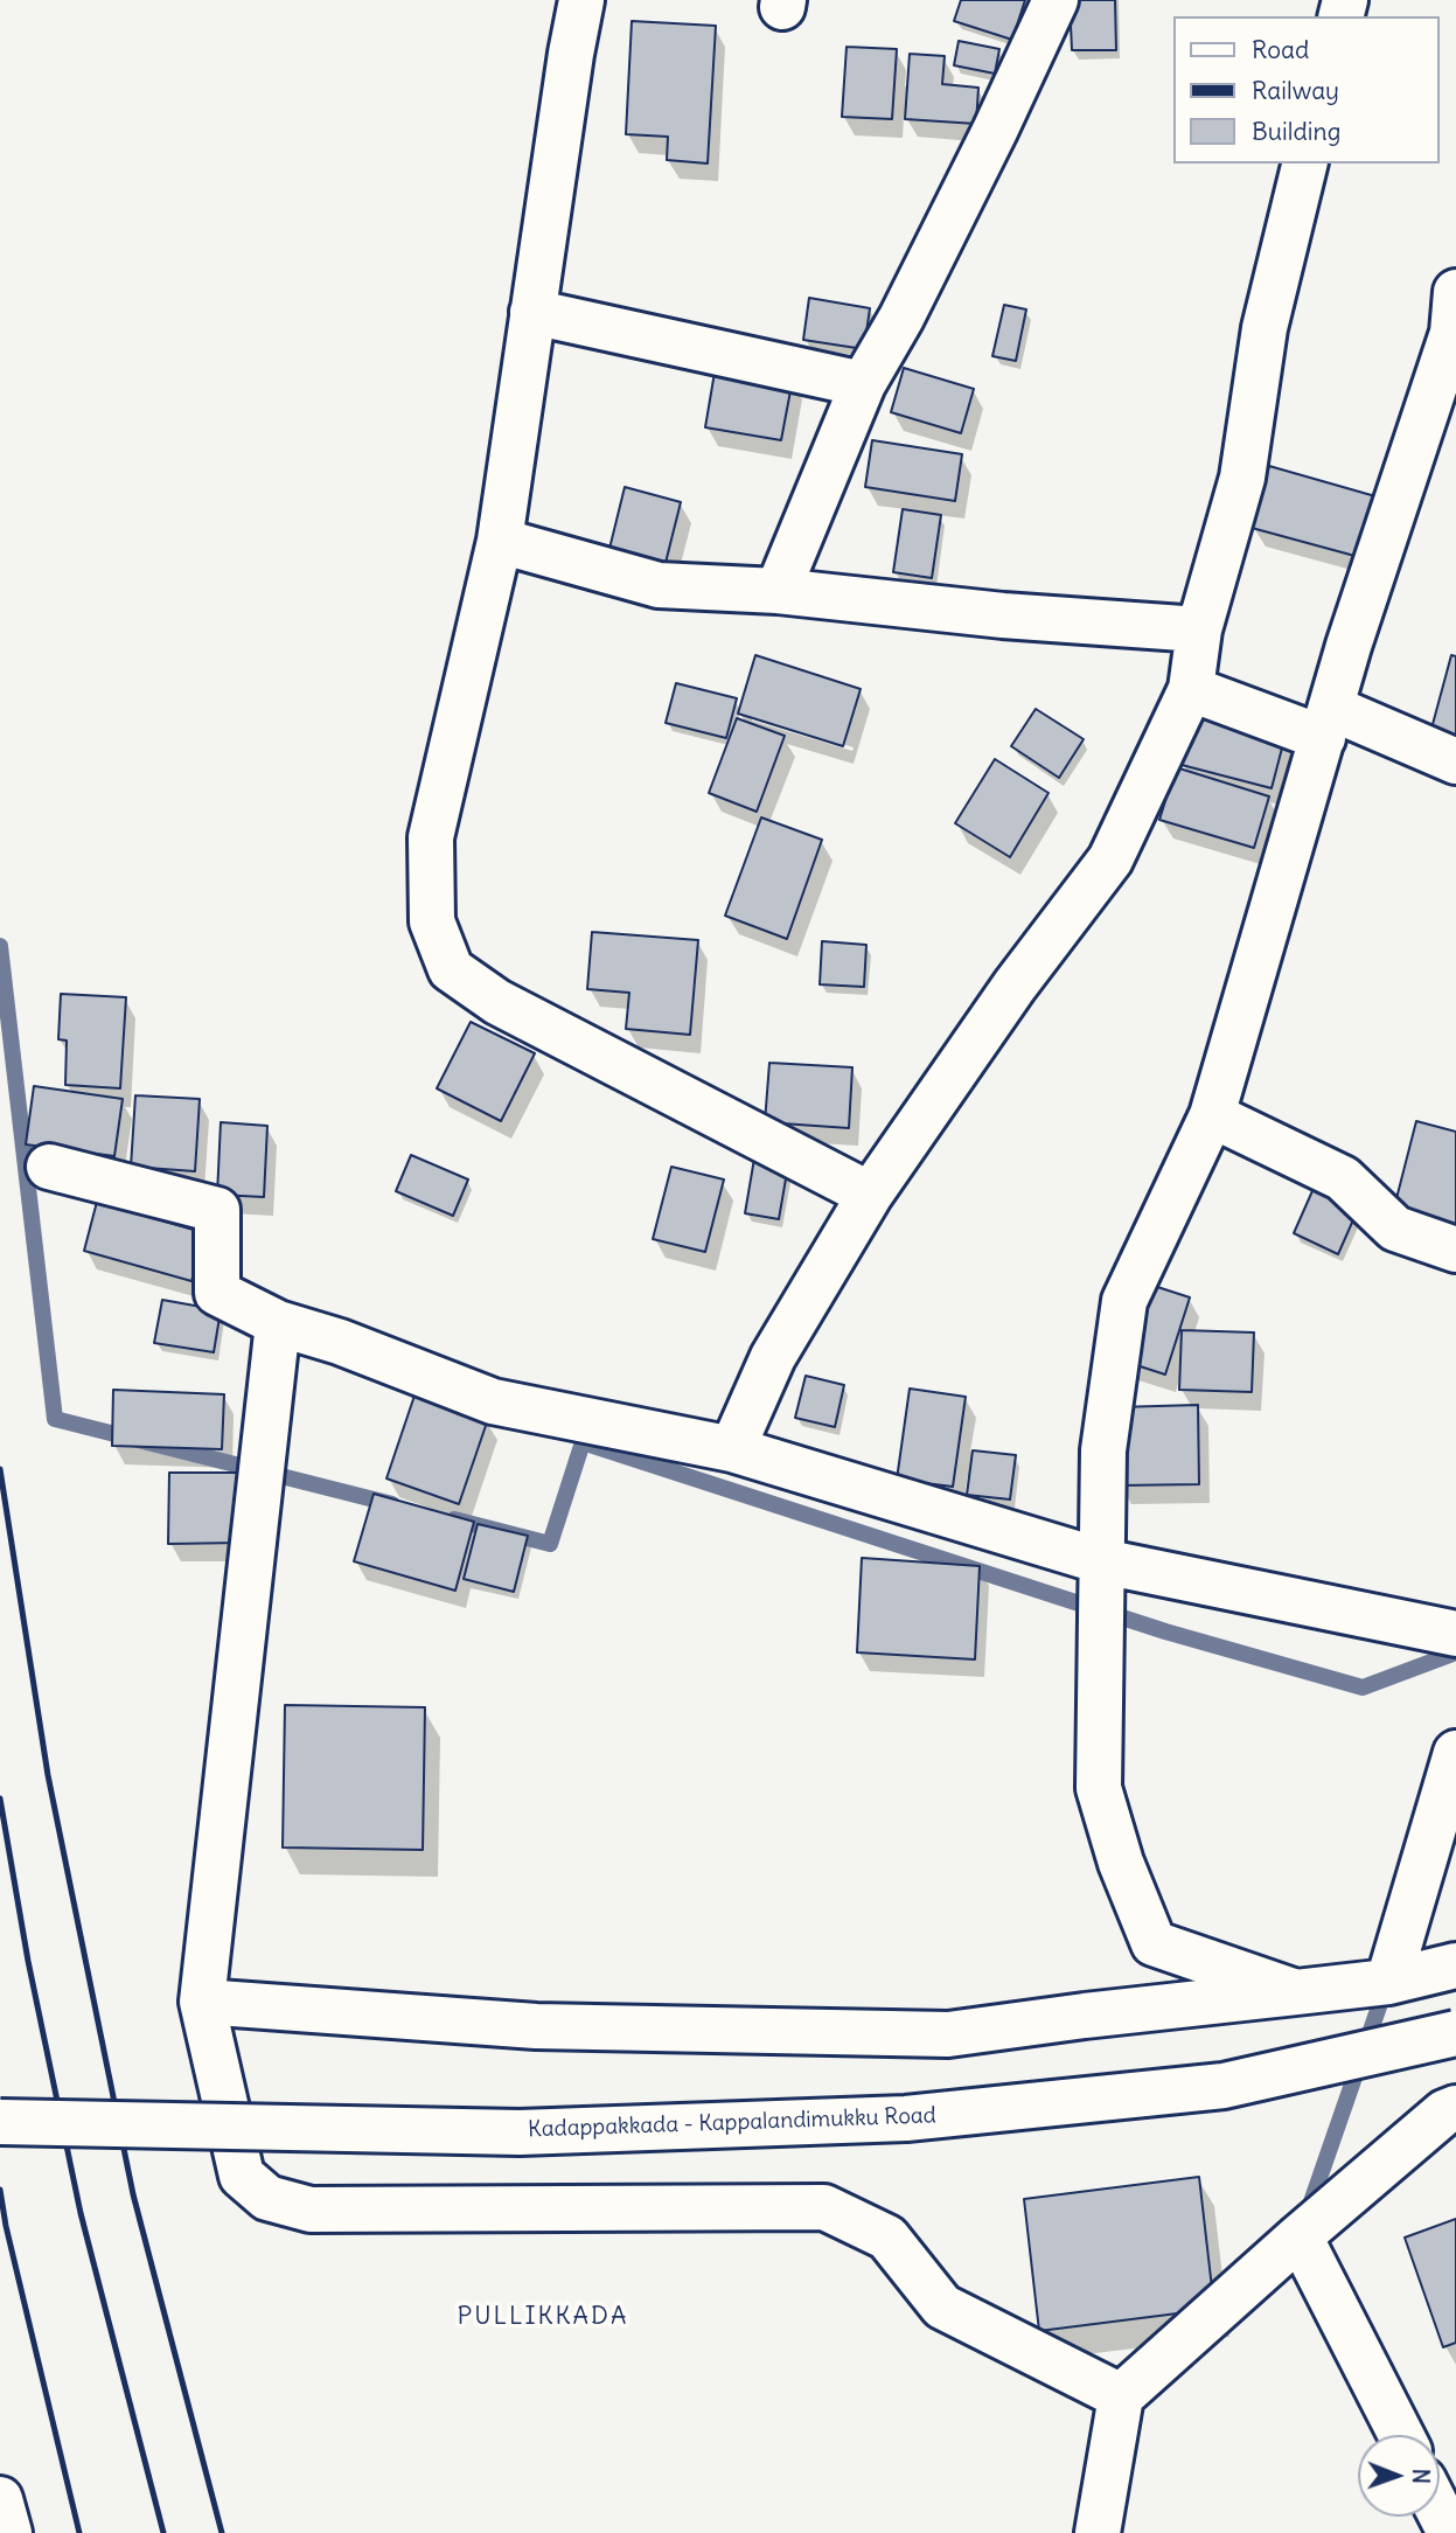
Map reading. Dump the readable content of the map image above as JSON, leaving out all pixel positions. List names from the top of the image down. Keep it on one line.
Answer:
{"streets":{"street":["Kadappakkada - Kappalandimukku Road"]},"districts":["PULLIKKADA"],"legend":["Road","Railway","Building"],"north":"right"}
